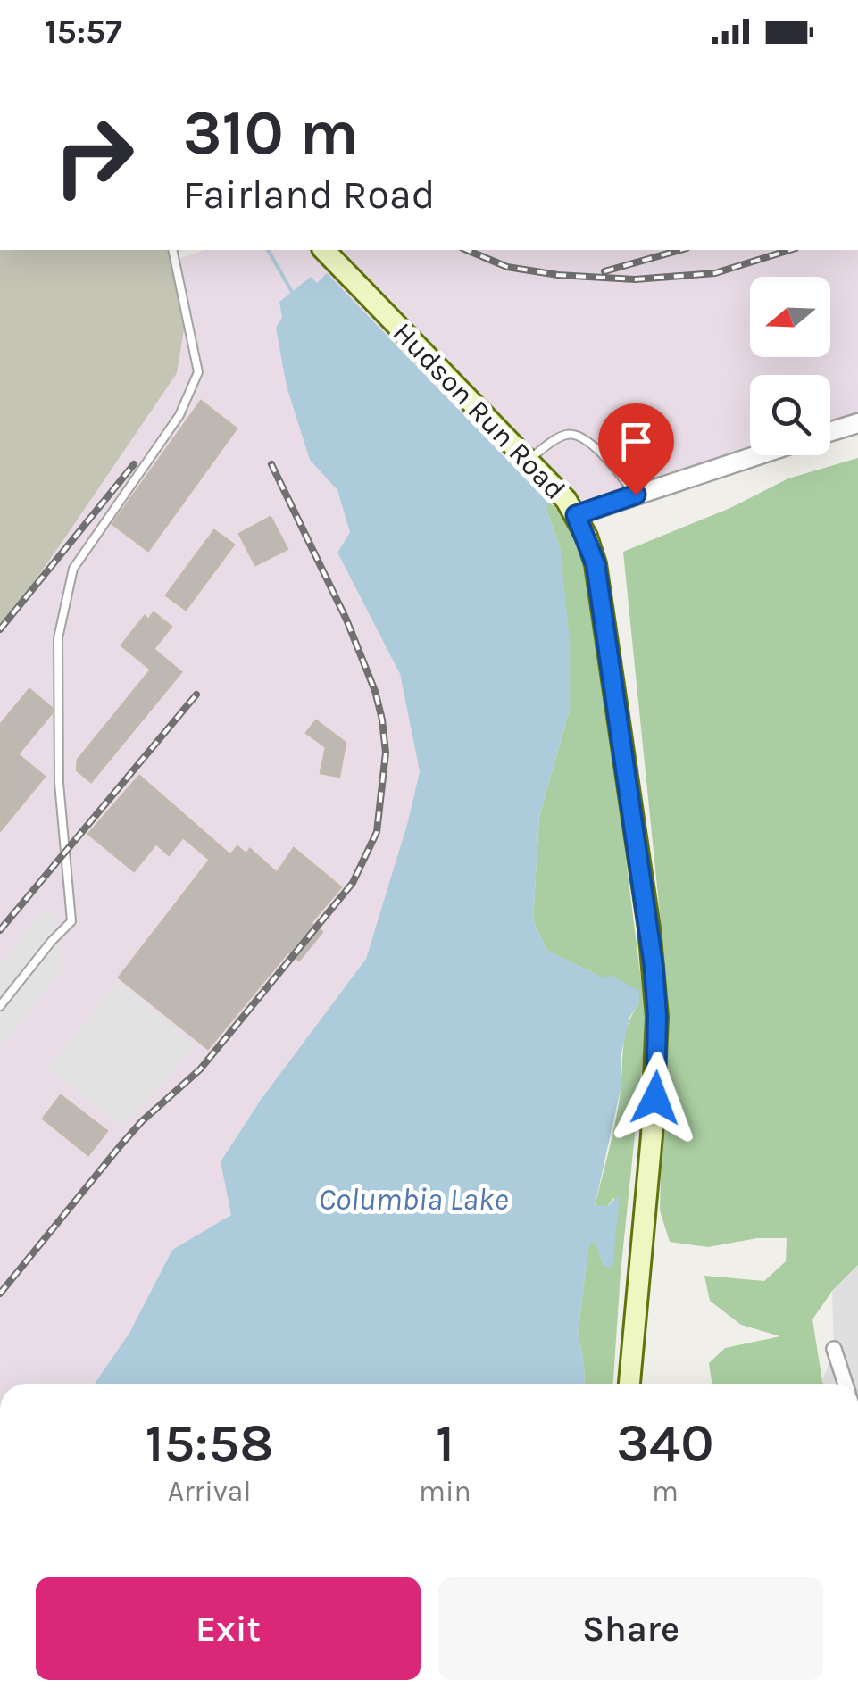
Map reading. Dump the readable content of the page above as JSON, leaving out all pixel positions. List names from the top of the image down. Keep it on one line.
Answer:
{"streets":{"main road":["Hudson Run Road"]},"water":["Columbia Lake"],"north":"left","page":{"status":"15:57","turn":["310 m","Fairland Road"],"eta":["15:58","Arrival","1","min","340","m"],"buttons":["Exit","Share"]}}
